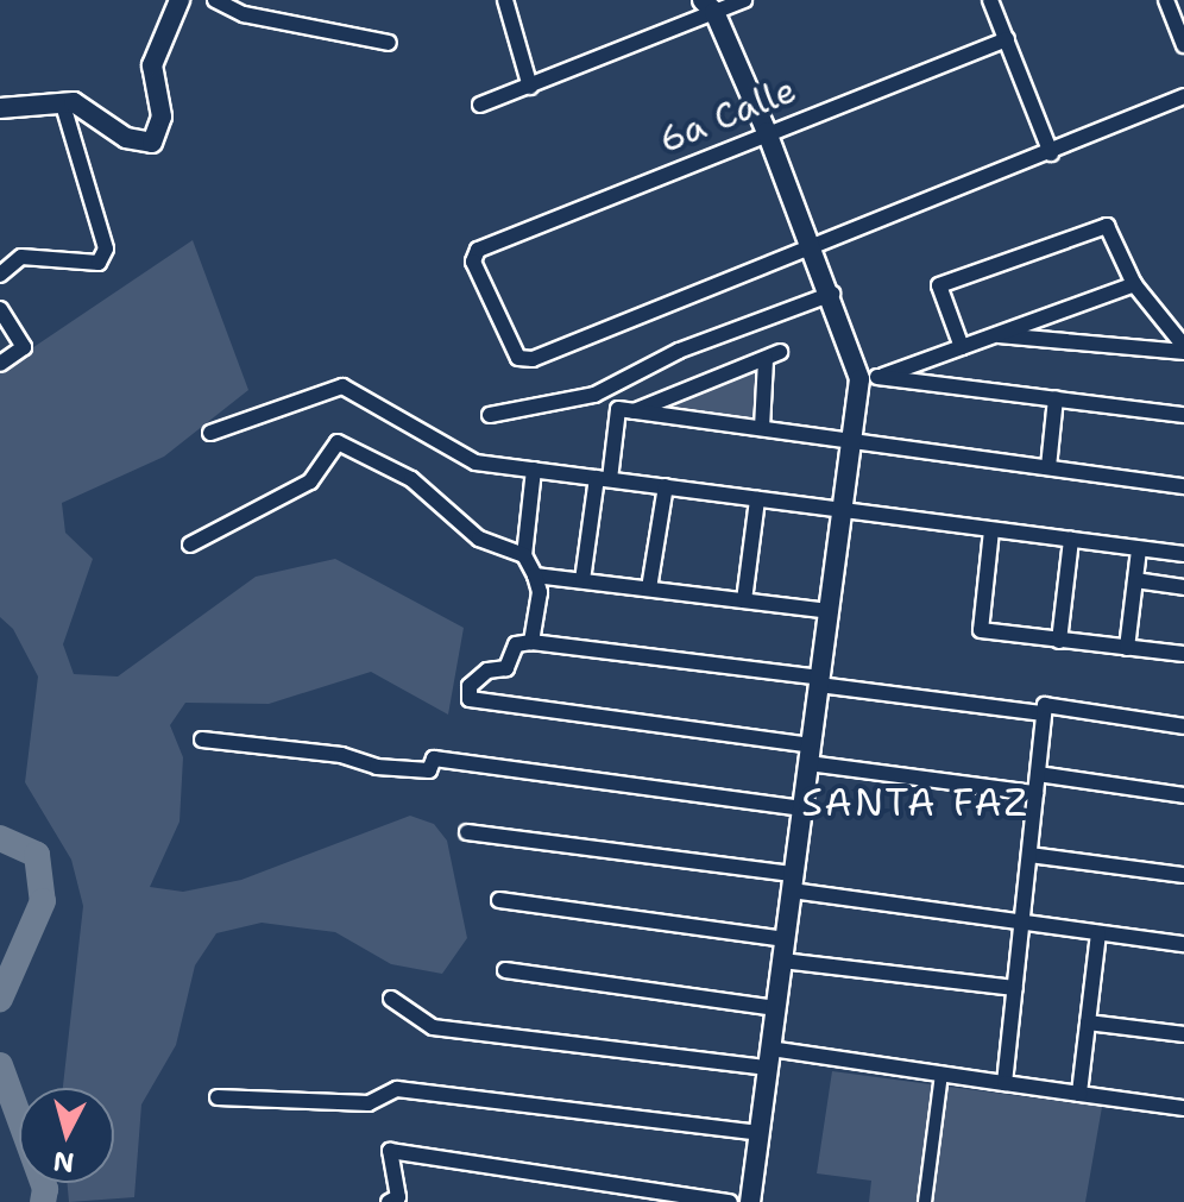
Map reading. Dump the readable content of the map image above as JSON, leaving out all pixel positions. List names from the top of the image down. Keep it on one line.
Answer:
{"streets":{"street":["6a Calle"]},"districts":["SANTA FAZ"],"north":"bottom"}
